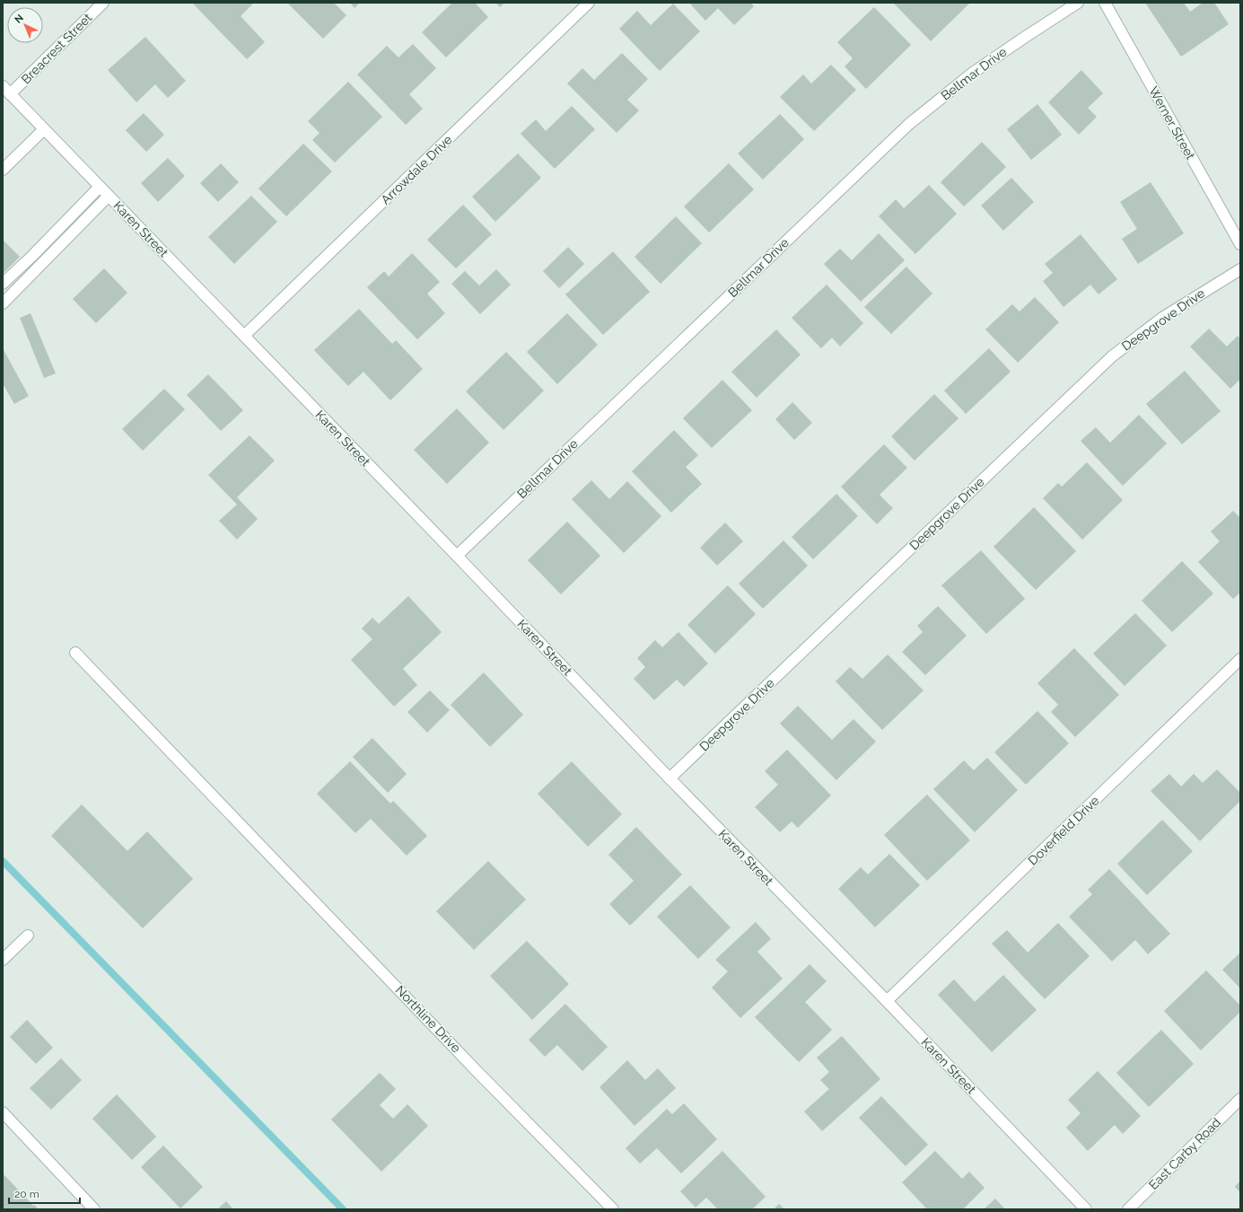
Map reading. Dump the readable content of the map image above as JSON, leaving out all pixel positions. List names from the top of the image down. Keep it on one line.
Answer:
{"streets":{"street":["Breacrest Street","Bellmar Drive","Werner Street","Arrowdale Drive","Karen Street","Deepgrove Drive","Doverfield Drive","Northline Drive","East Carby Road"]},"crossings":[["Breacrest Street","Karen Street"],["Bellmar Drive","Karen Street"],["Arrowdale Drive","Karen Street"],["Karen Street","Deepgrove Drive"],["Karen Street","Doverfield Drive"]],"scale_bar":"20 m","north":"top left"}
